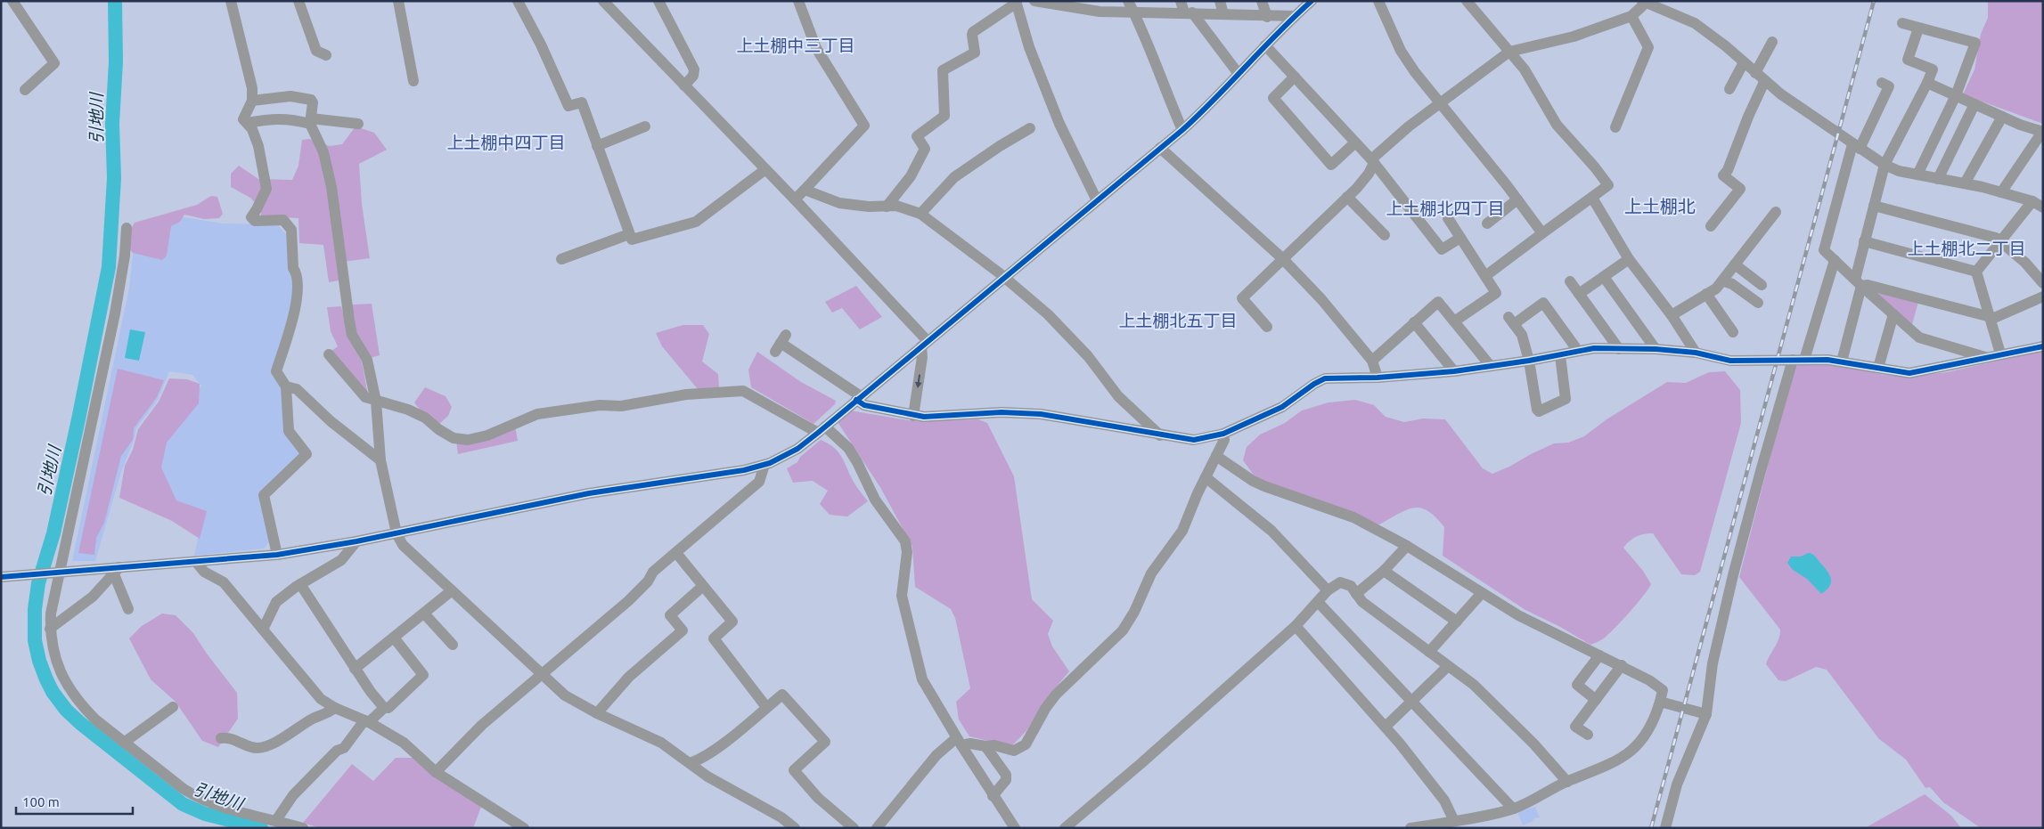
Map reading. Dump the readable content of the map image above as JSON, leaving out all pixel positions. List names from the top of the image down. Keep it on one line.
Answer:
{"districts":["上土棚中三丁目","上土棚中四丁目","上土棚北","上土棚北四丁目","上土棚北二丁目","上土棚北五丁目"],"water":["引地川"],"scale_bar":"100 m"}
